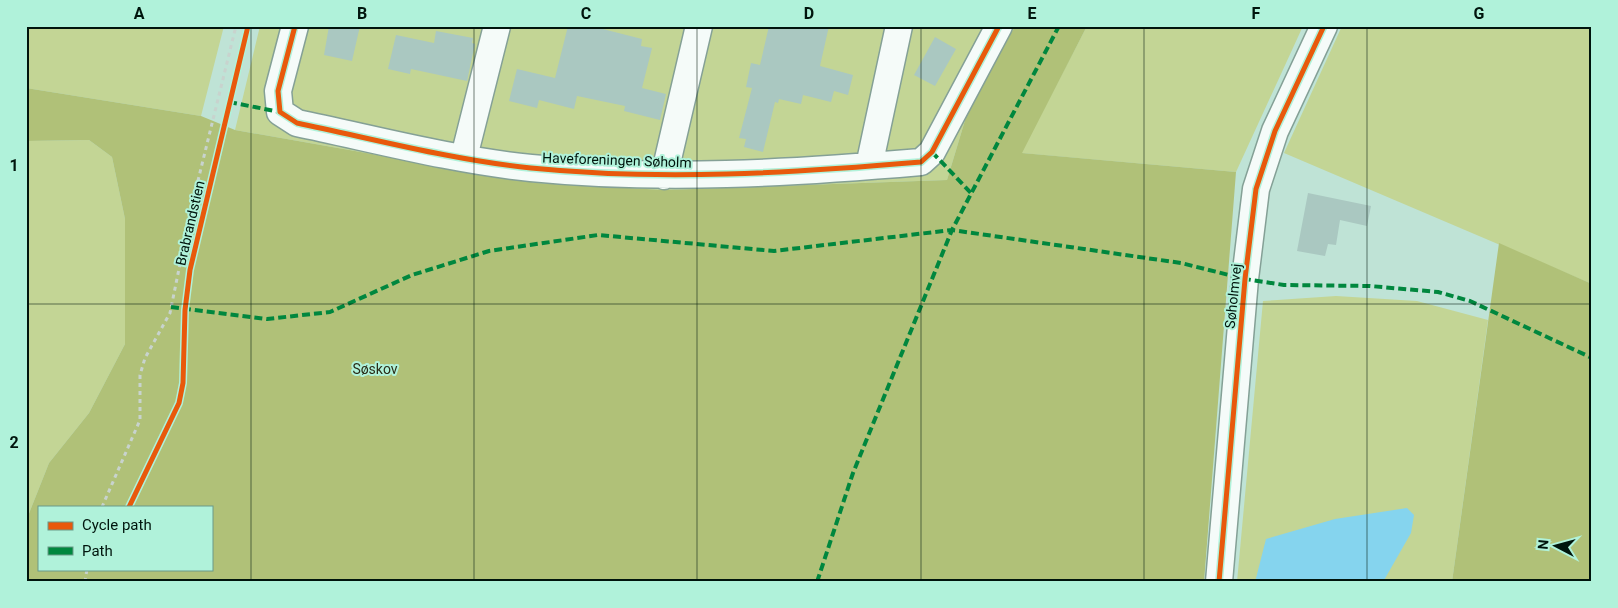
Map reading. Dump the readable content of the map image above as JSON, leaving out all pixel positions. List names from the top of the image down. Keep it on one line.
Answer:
{"streets":{"street":["Haveforeningen Søholm","Søholmvej"],"cycle path":["Brabrandstien"]},"parks":["Søskov"],"legend":["Cycle path","Path"],"north":"left","grid":{"columns":["A","B","C","D","E","F","G"],"rows":["1","2"]}}
